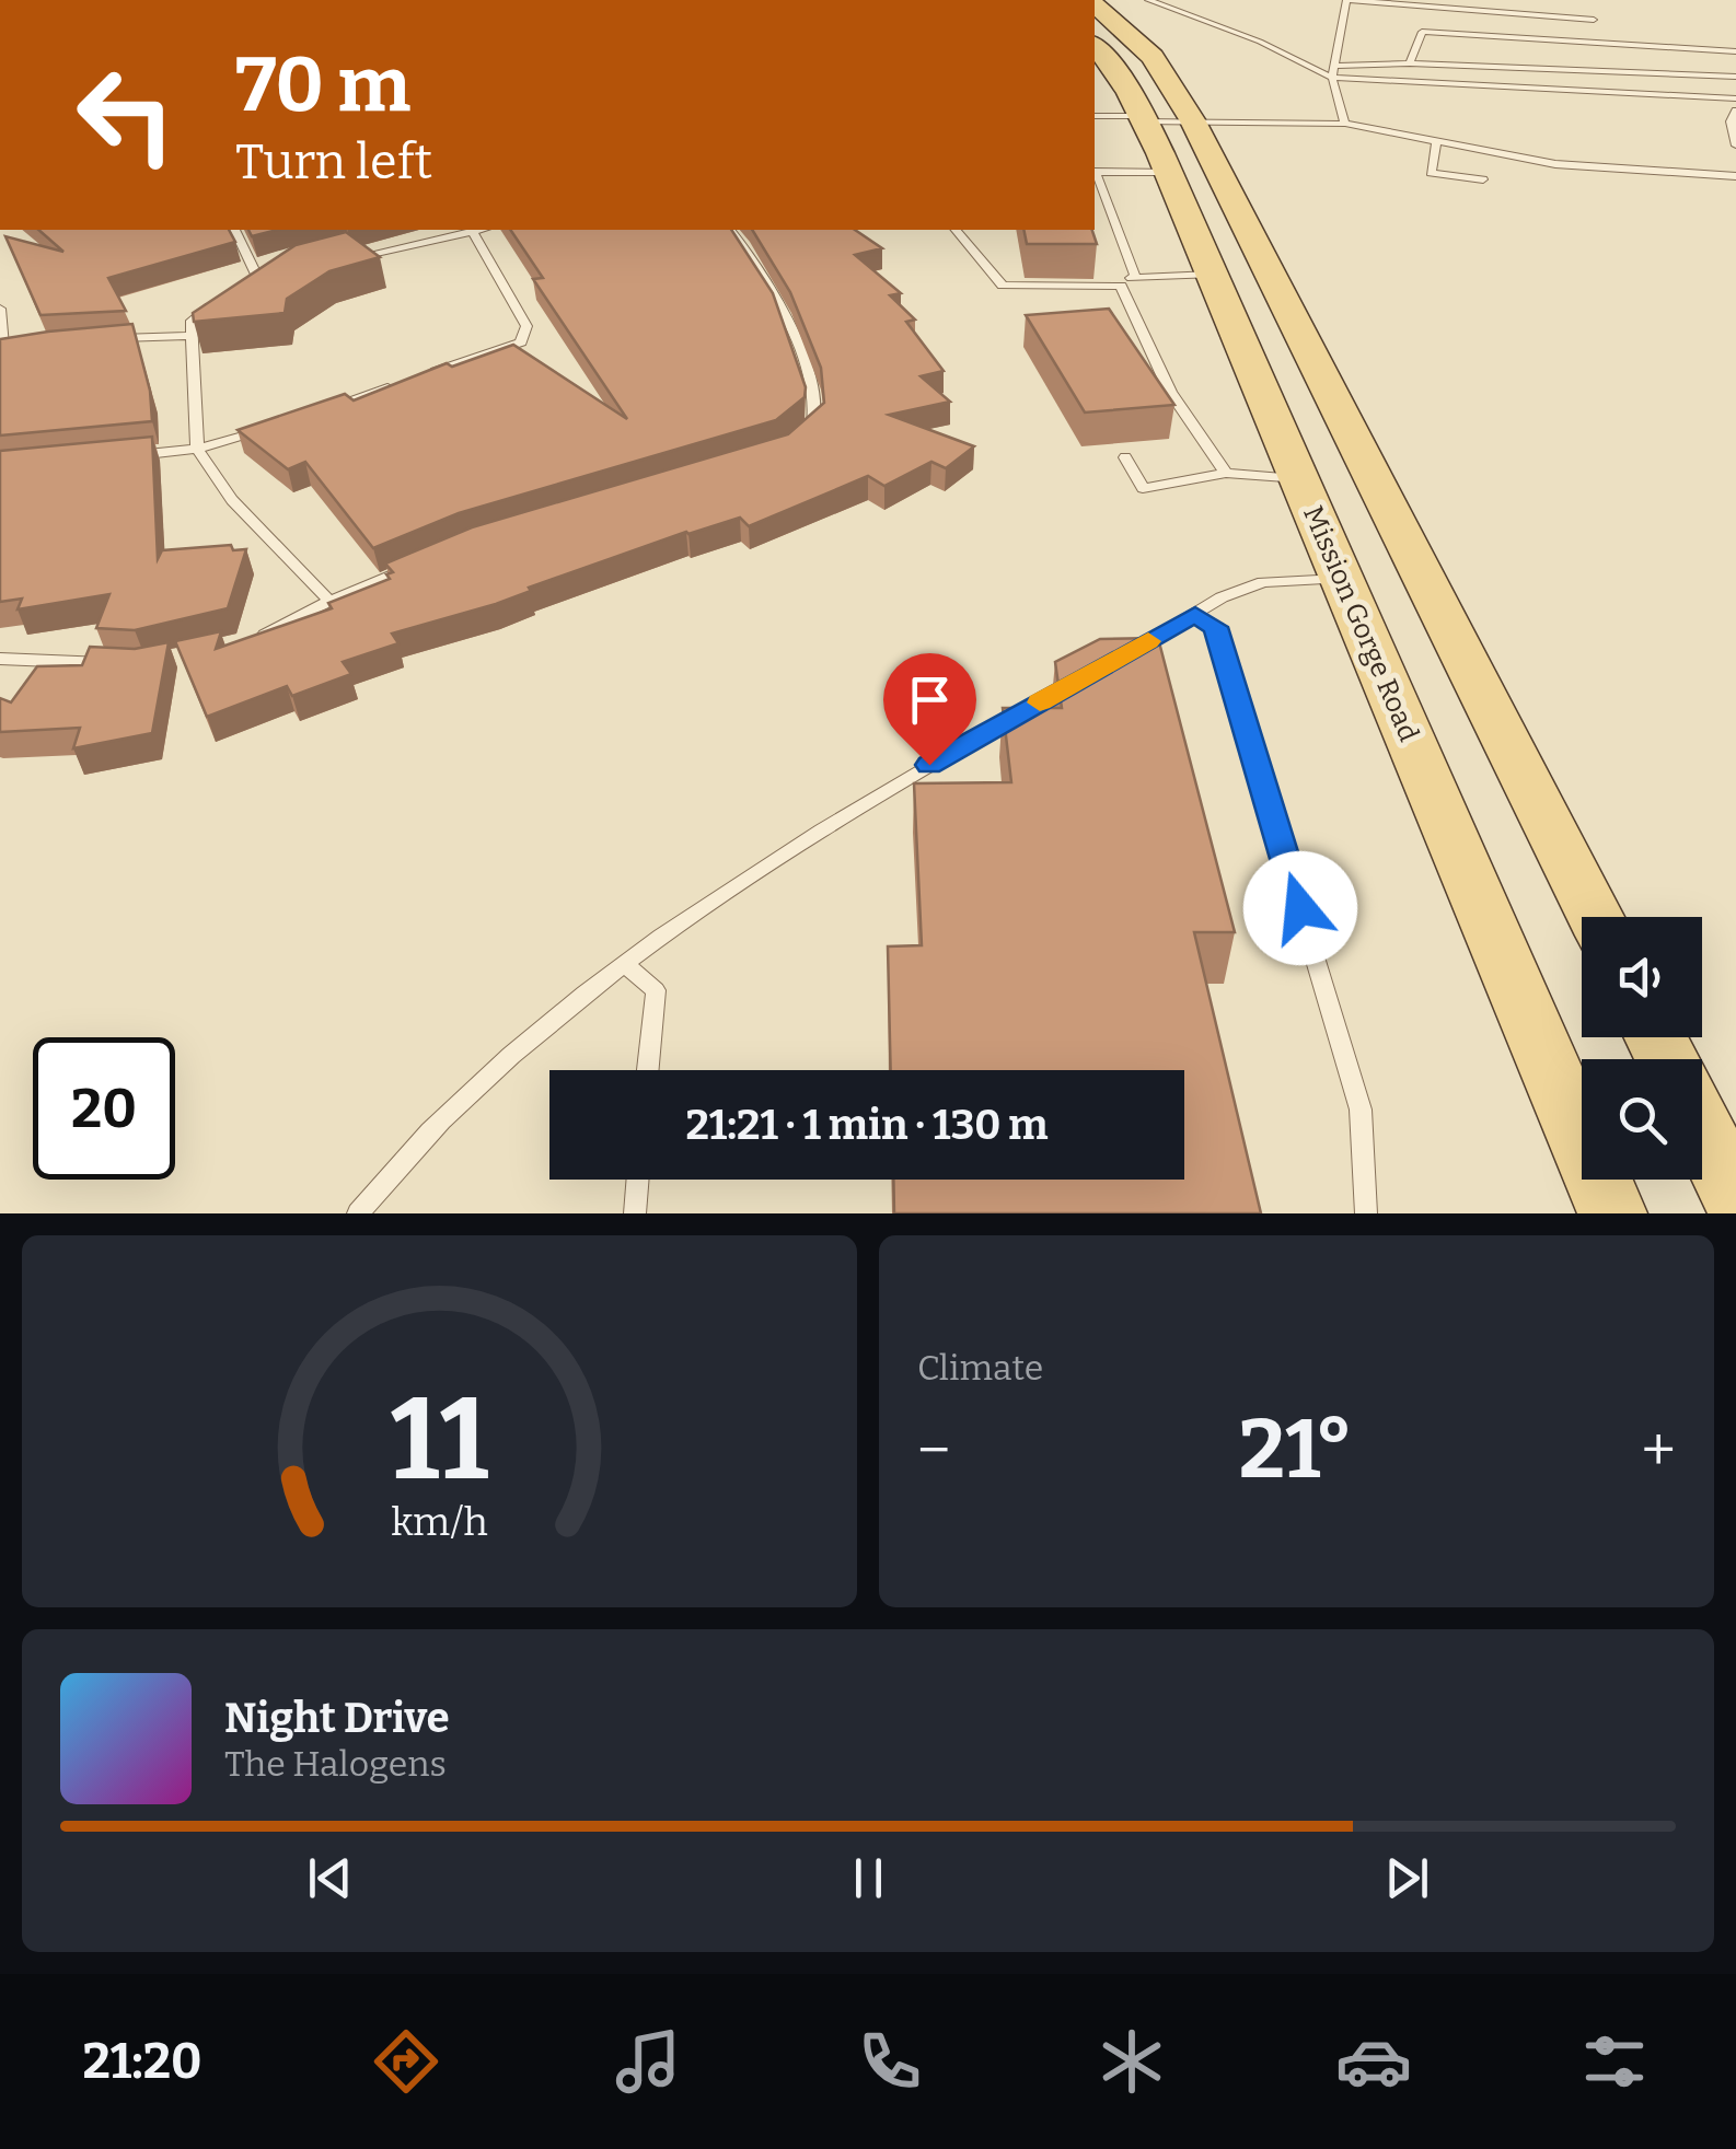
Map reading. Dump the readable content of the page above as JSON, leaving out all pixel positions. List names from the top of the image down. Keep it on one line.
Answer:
{"streets":{"main road":["Mission Gorge Road"]},"page":{"turn":["70 m","Turn left"],"limit":"20","trip":"21:21 · 1 min · 130 m","tile":"Climate","heat":["−","21°","+"],"song":["Night Drive","The Halogens"],"tabs":"21:20","gauge":["11","km/h"]}}
